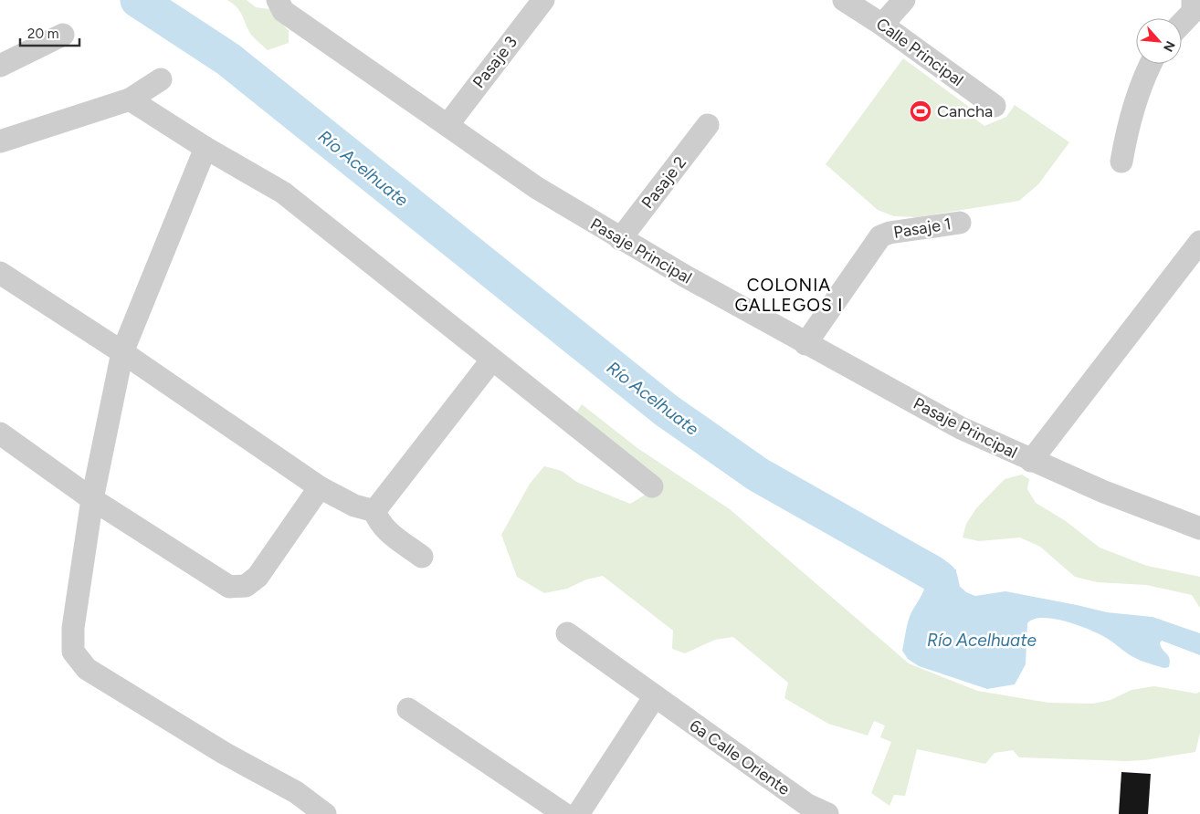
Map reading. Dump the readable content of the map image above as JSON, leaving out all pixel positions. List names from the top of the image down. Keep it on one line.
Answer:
{"streets":{"street":["Calle Principal","Pasaje 3","Pasaje 2","Pasaje 1","Pasaje Principal","6a Calle Oriente"]},"crossings":[["Pasaje 3","Pasaje Principal"],["Pasaje 2","Pasaje Principal"],["Pasaje 1","Pasaje Principal"]],"districts":["COLONIA GALLEGOS I"],"water":["Río Acelhuate"],"places":{"sports":["Cancha"]},"scale_bar":"20 m","north":"bottom right"}
